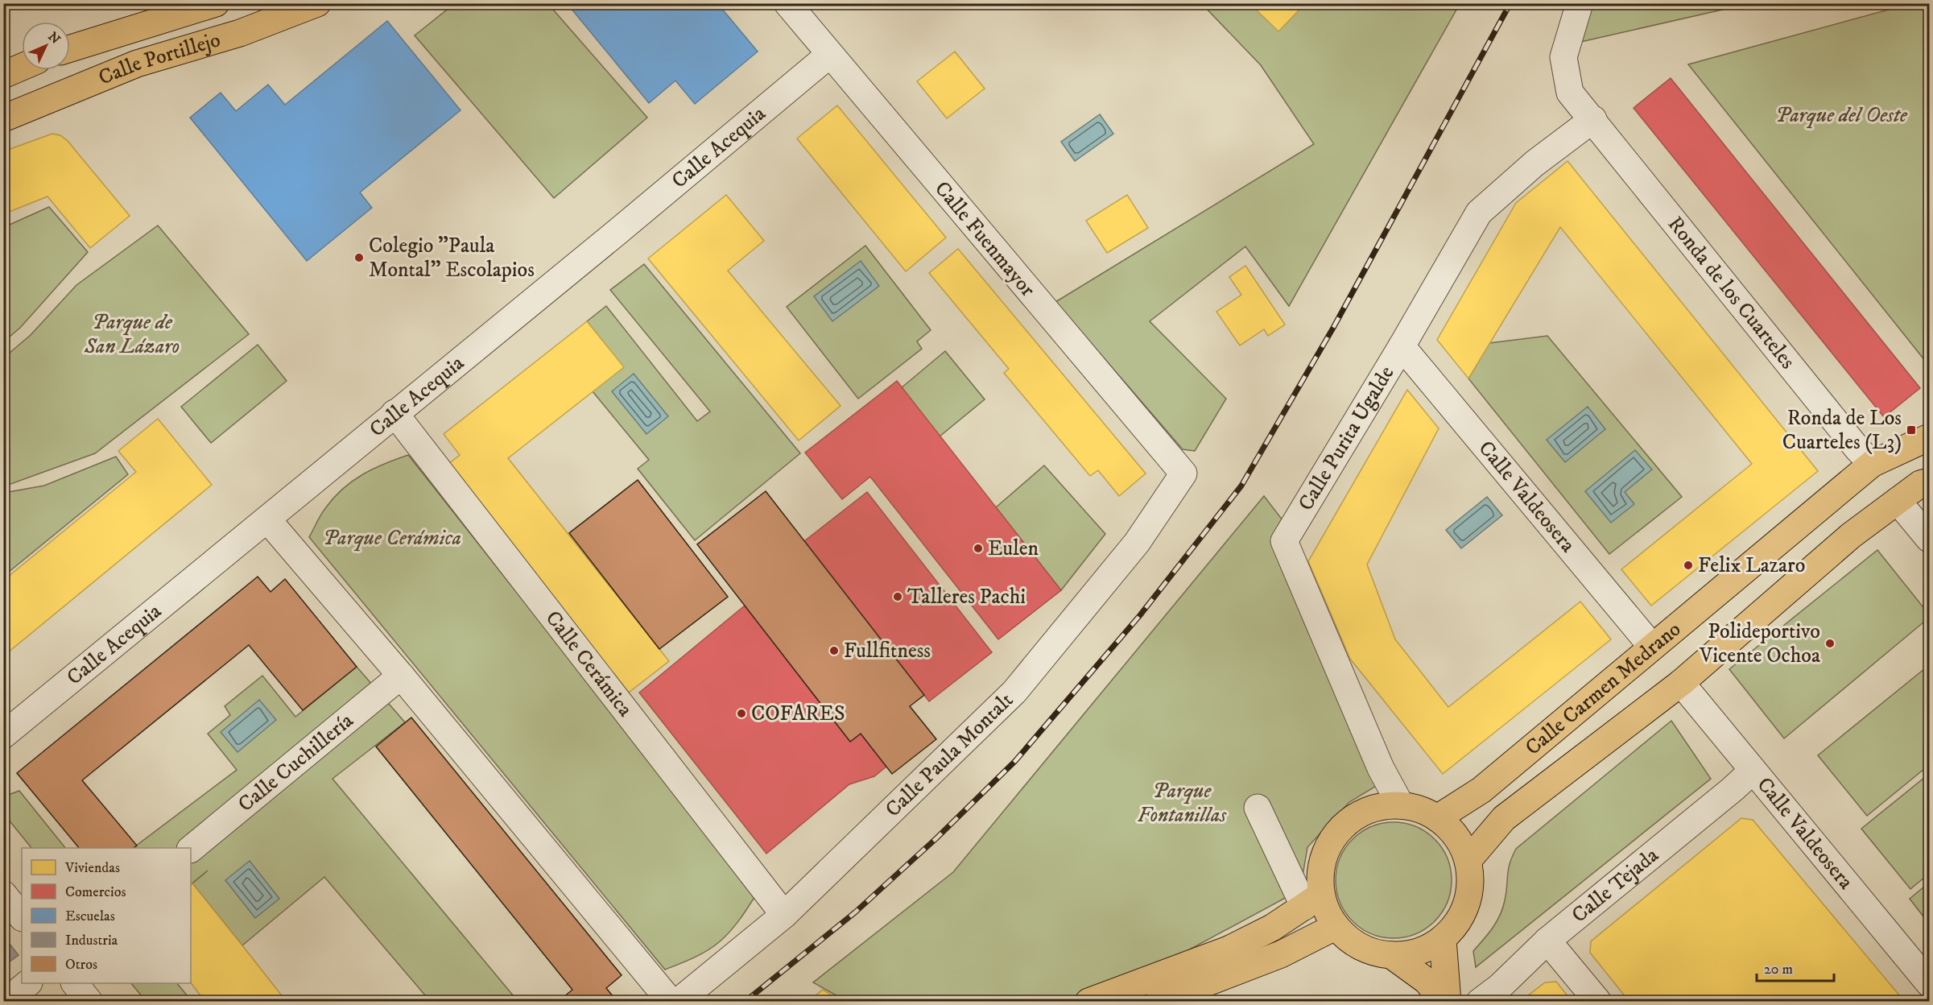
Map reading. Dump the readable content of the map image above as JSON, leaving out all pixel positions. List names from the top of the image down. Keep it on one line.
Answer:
{"streets":{"main road":["Calle Portillejo","Calle Carmen Medrano"],"street":["Calle Acequia","Calle Fuenmayor","Ronda de los Cuarteles","Calle Purita Ugalde","Calle Valdeosera","Calle Cerámica","Calle Paula Montalt","Calle Cuchillería","Calle Tejada"]},"crossings":[["Calle Acequia","Calle Fuenmayor"],["Calle Acequia","Calle Cerámica"],["Calle Fuenmayor","Calle Paula Montalt"],["Ronda de los Cuarteles","Calle Purita Ugalde"],["Ronda de los Cuarteles","Calle Carmen Medrano"],["Calle Purita Ugalde","Calle Valdeosera"],["Calle Purita Ugalde","Calle Carmen Medrano"],["Calle Valdeosera","Calle Carmen Medrano"],["Calle Valdeosera","Calle Tejada"],["Calle Cerámica","Calle Paula Montalt"]],"parks":["Parque del Oeste","Parque de San Lázaro","Parque Cerámica","Parque Fontanillas"],"places":{"other":["Colegio \"Paula Montal\" Escolapios","Eulen","Felix Lazaro","Talleres Pachi","Polideportivo Vicente Ochoa","Fullfitness","COFARES"],"transit":["Ronda de Los Cuarteles (L3)"]},"legend":["Viviendas","Comercios","Escuelas","Industria","Otros"],"scale_bar":"20 m","north":"top right"}
